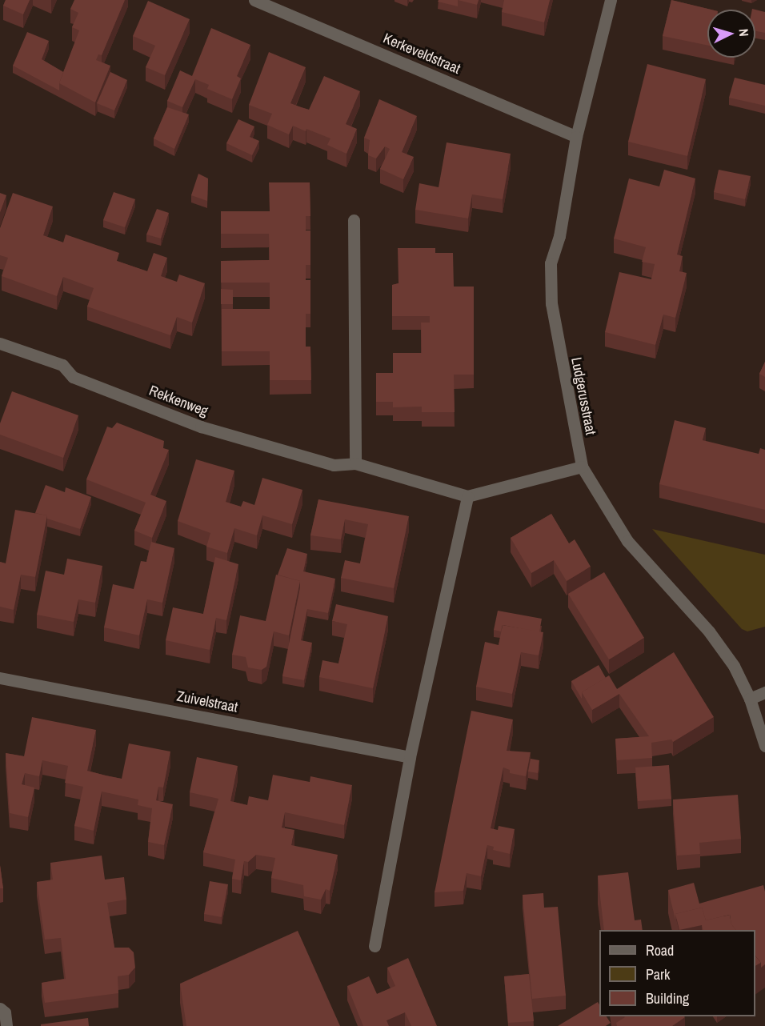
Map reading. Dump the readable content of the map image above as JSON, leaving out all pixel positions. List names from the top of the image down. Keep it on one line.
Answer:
{"streets":{"street":["Kerkeveldstraat","Ludgerusstraat","Rekkenweg","Zuivelstraat"]},"crossings":[["Kerkeveldstraat","Ludgerusstraat"]],"legend":["Road","Park","Building"],"north":"right"}
